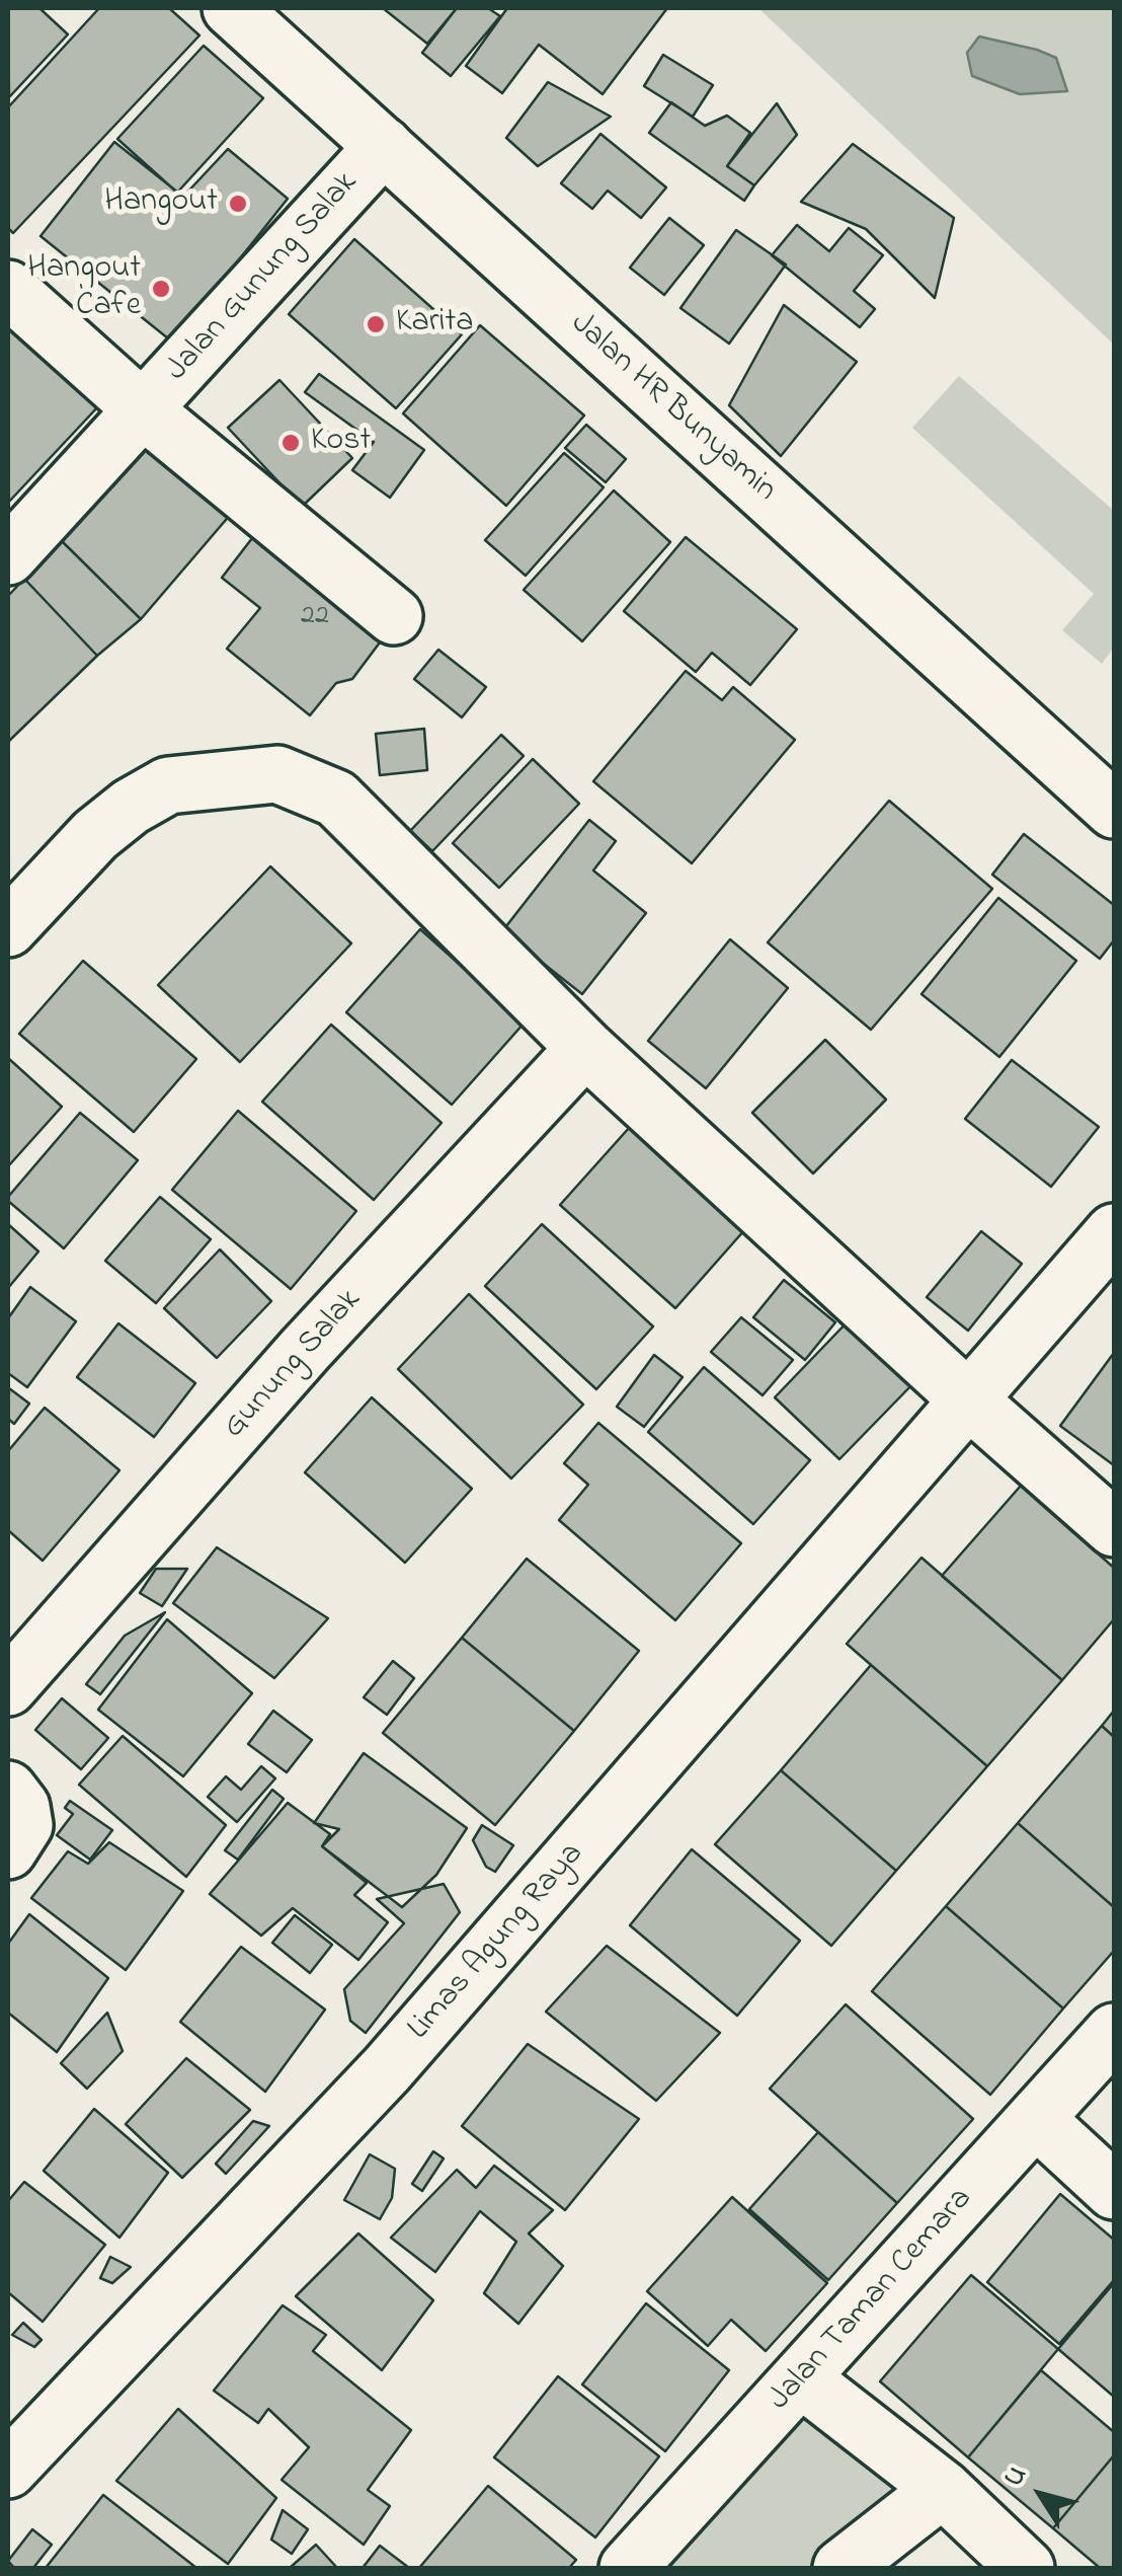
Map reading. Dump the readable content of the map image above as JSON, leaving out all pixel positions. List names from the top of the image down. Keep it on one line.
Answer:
{"streets":{"street":["Jalan Gunung Salak","Jalan HR Bunyamin","Gunung Salak","Limas Agung Raya","Jalan Taman Cemara"]},"crossings":[["Jalan Gunung Salak","Jalan HR Bunyamin"]],"places":["Hangout","Hangout Cafe","Karita","Kost"],"house_numbers":["22"],"north":"top left"}
